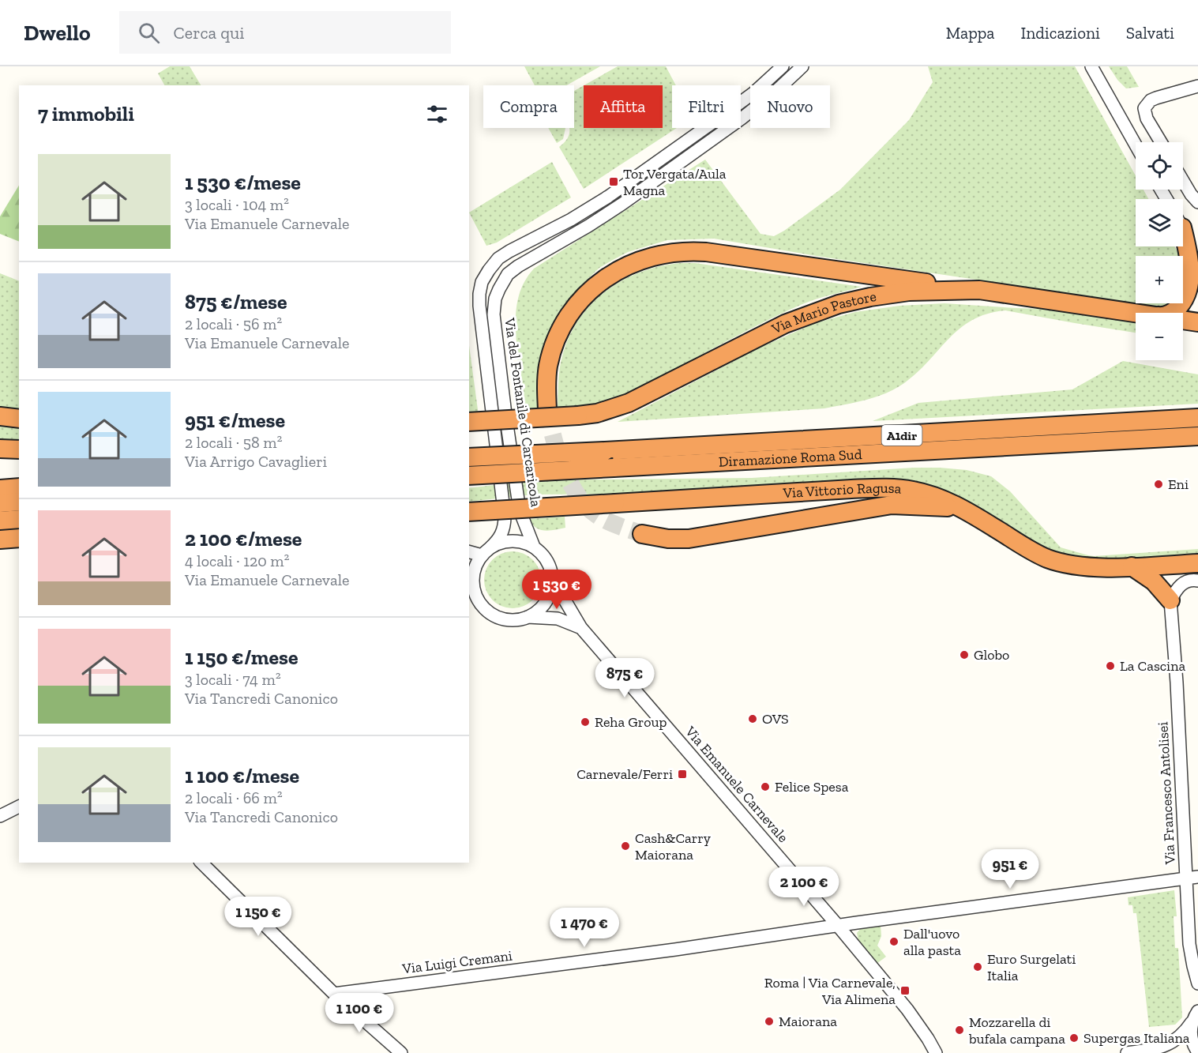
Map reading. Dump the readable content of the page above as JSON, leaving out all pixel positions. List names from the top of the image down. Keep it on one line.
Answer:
{"streets":{"highway":["Via Mario Pastore","A1dir","Diramazione Roma Sud","Via Vittorio Ragusa"],"street":["Via del Fontanile di Carcaricola","Via Emanuele Carnevale","Via Francesco Antolisei","Via Luigi Cremani"]},"crossings":[["Via del Fontanile di Carcaricola","Via Emanuele Carnevale"],["Via Emanuele Carnevale","Via Luigi Cremani"],["Via Francesco Antolisei","Via Luigi Cremani"]],"places":{"transit":["Tor Vergata/Aula Magna","Carnevale/Ferri","Roma | Via Carnevale, Via Alimena"],"other":["Eni","Globo","La Cascina","OVS","Reha Group","Felice Spesa","Cash&Carry Maiorana","Dall'uovo alla pasta","Euro Surgelati Italia","Maiorana","Mozzarella di bufala campana","Supergas Italiana"]},"page":{"header":"Dwello","search":"Cerca qui","nav":["Mappa","Indicazioni","Salvati"],"chip":["Compra","Affitta","Filtri","Nuovo"],"heading":"7 immobili","map_buttons":["+","−"],"list":[{"name":"1 530 €/mese","note":"3 locali · 104 m² · Via Emanuele Carnevale"},{"name":"875 €/mese","note":"2 locali · 56 m² · Via Emanuele Carnevale"},{"name":"951 €/mese","note":"2 locali · 58 m² · Via Arrigo Cavaglieri"},{"name":"2 100 €/mese","note":"4 locali · 120 m² · Via Emanuele Carnevale"},{"name":"1 150 €/mese","note":"3 locali · 74 m² · Via Tancredi Canonico"},{"name":"1 100 €/mese","note":"2 locali · 66 m² · Via Tancredi Canonico"}],"price":["1 530 €","875 €","951 €","2 100 €","1 150 €","1 470 €","1 100 €"]}}
